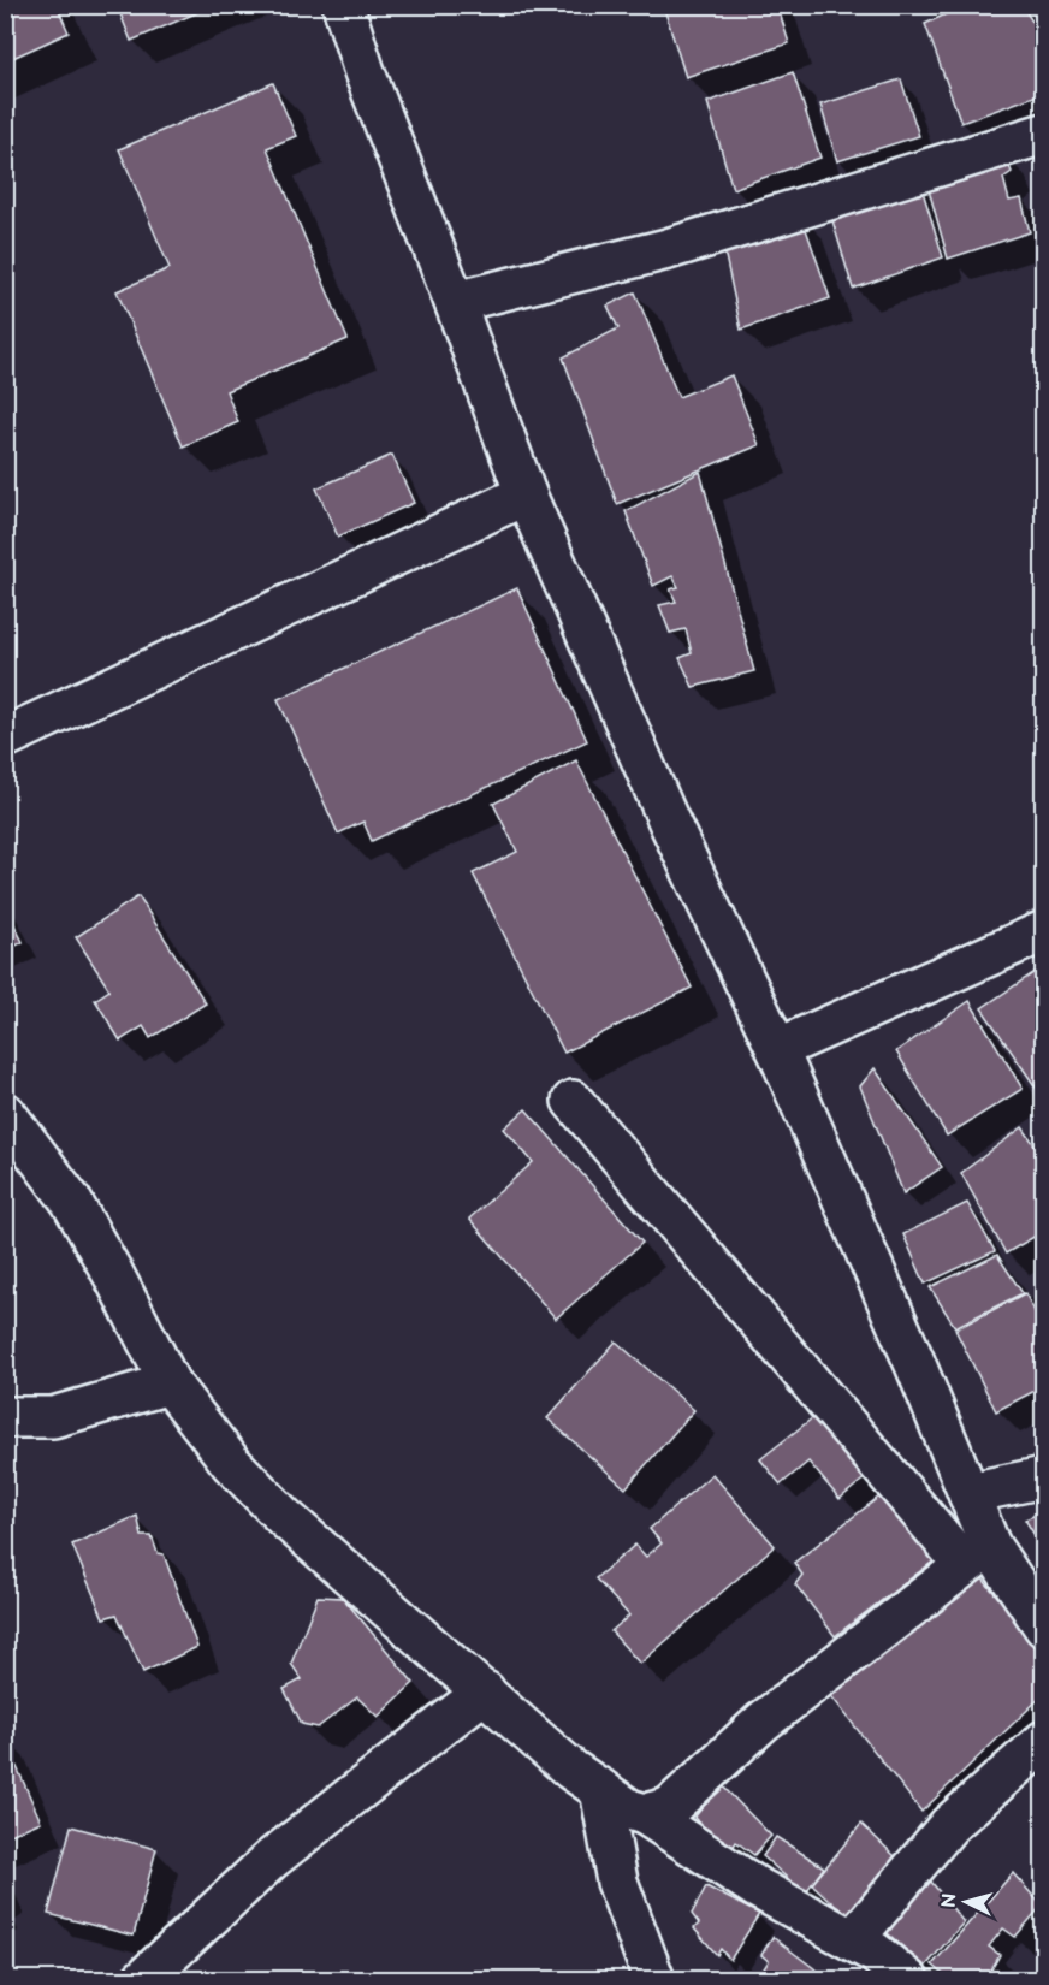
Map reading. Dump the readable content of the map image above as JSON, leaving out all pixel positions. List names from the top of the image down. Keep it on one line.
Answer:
{"north":"left"}
